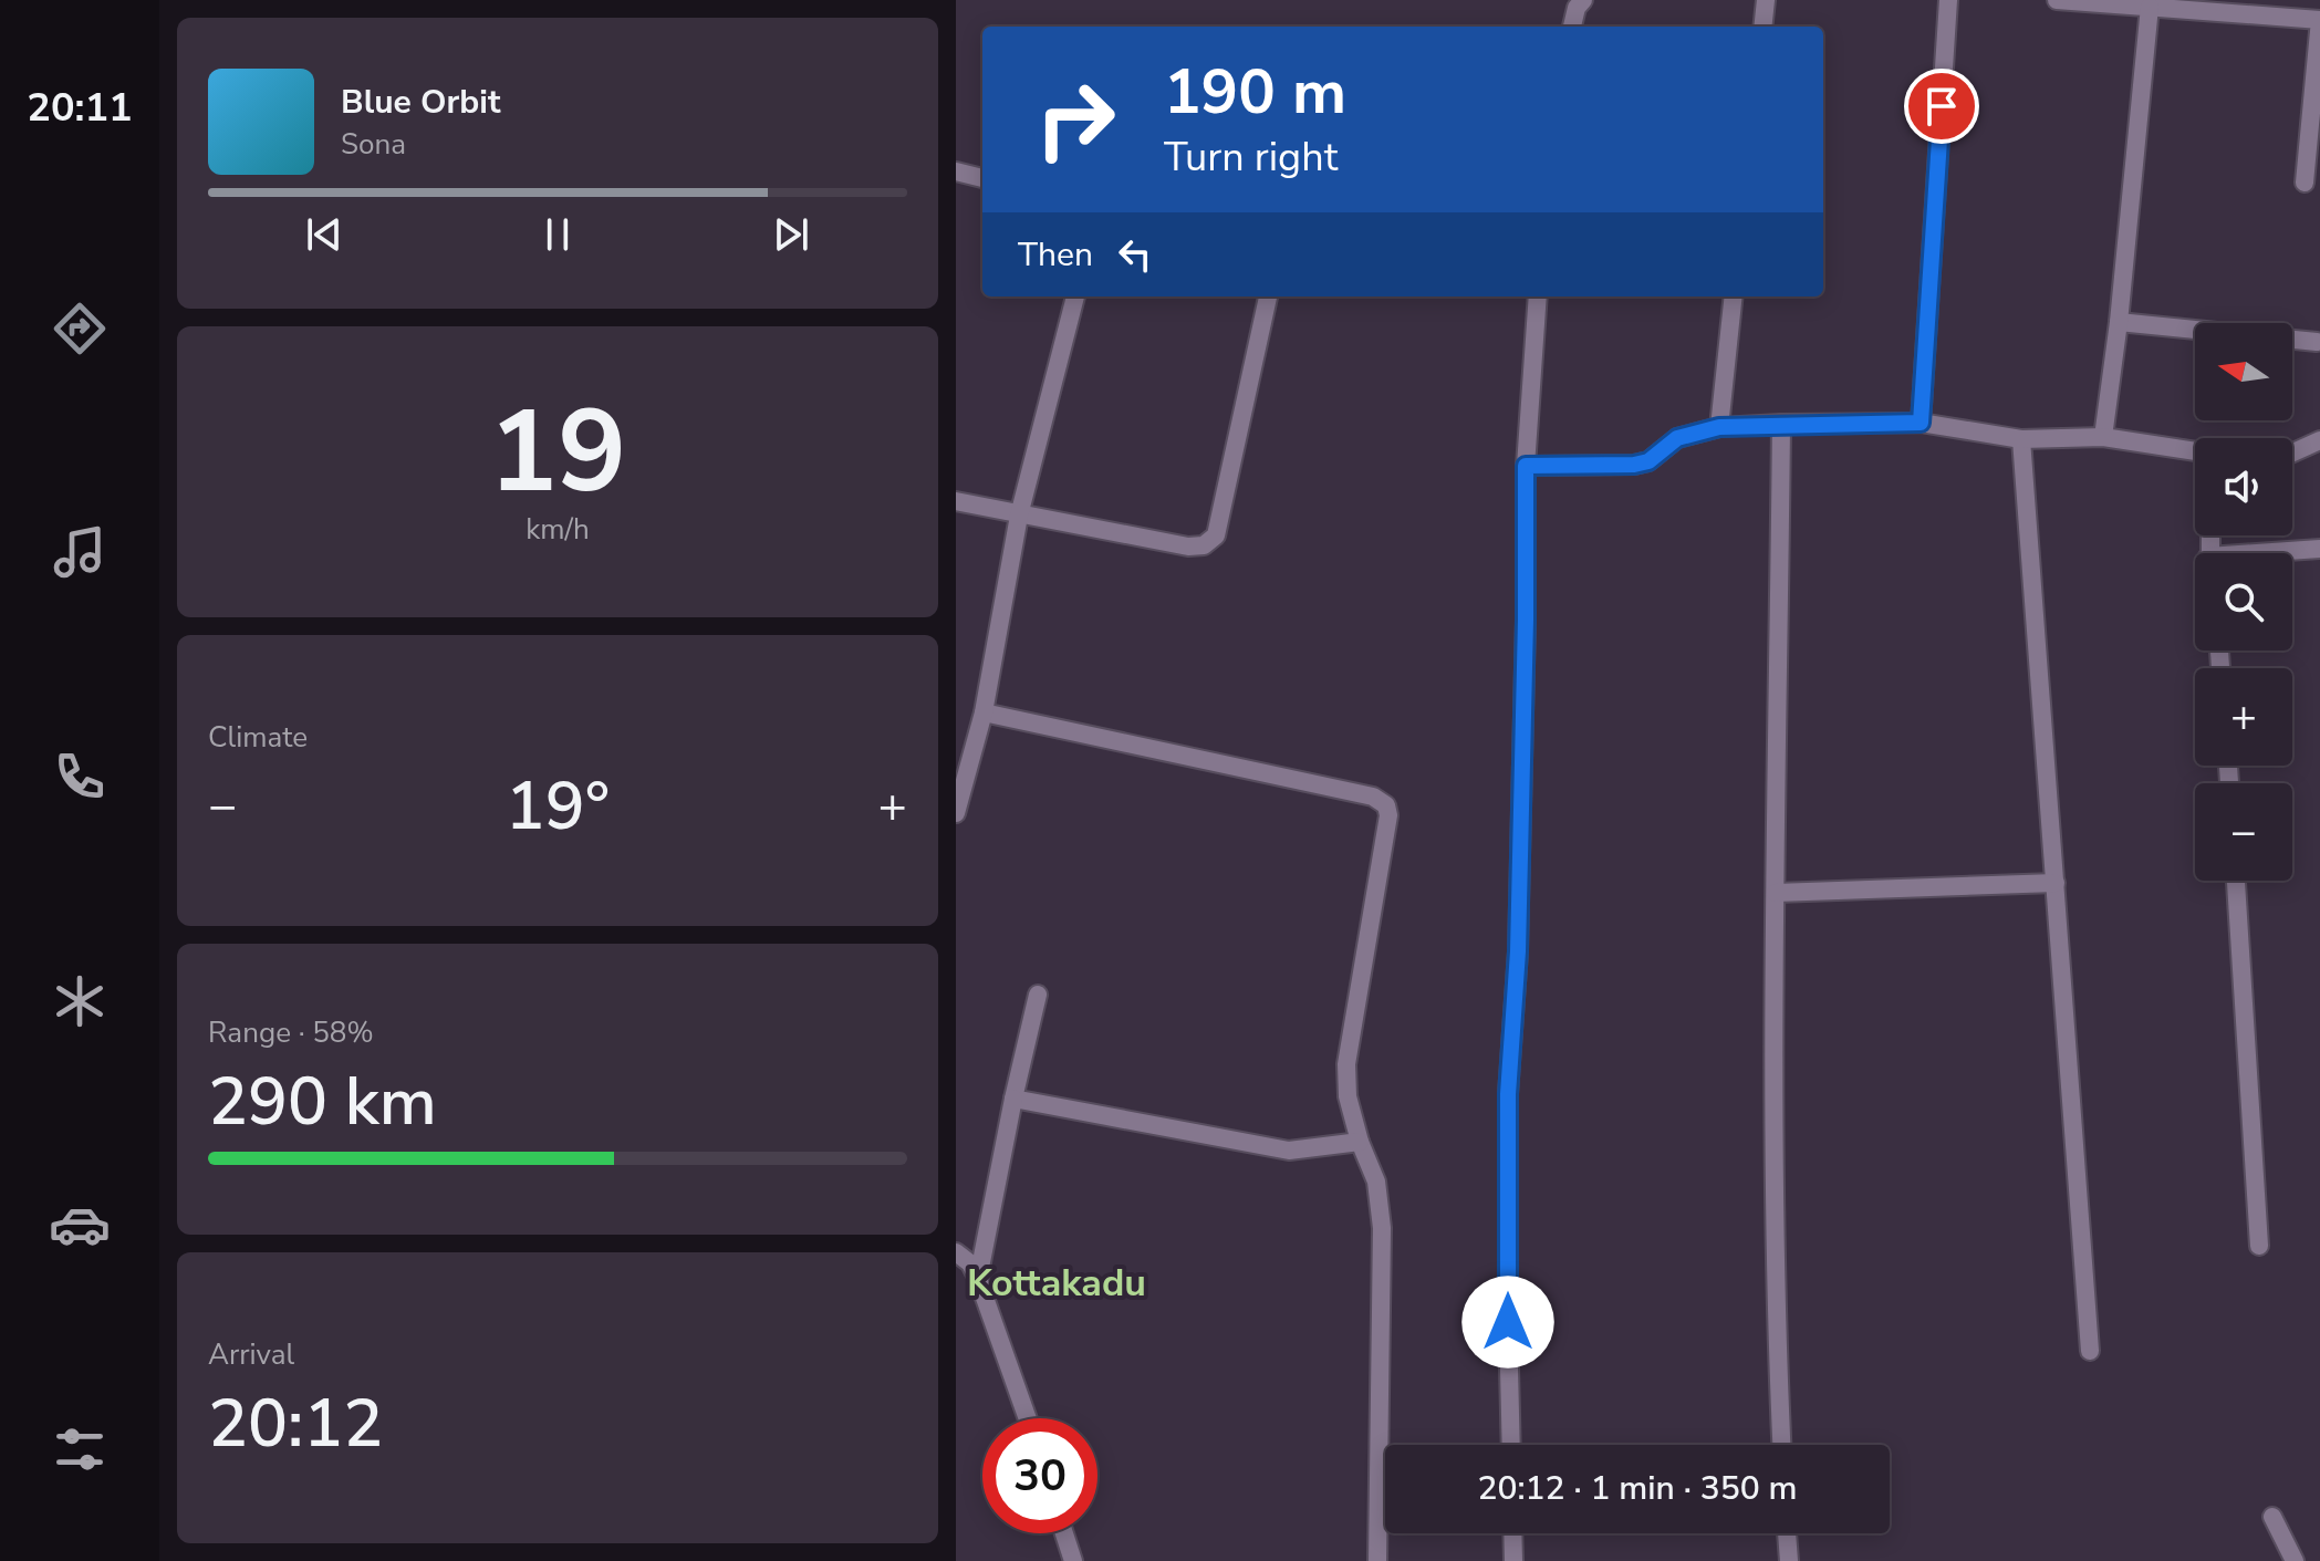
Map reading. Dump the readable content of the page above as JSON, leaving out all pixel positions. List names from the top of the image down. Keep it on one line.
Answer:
{"districts":["Kottakadu"],"north":"left","page":{"tabs":"20:11","turn":["190 m","Turn right"],"song":["Blue Orbit","Sona"],"then":"Then","map_buttons":["+","−"],"tile":[["19","km/h"],"Climate",["Range · 58%","290 km"],["Arrival","20:12"]],"heat":["−","19°","+"],"limit":"30","trip":"20:12 · 1 min · 350 m"}}
